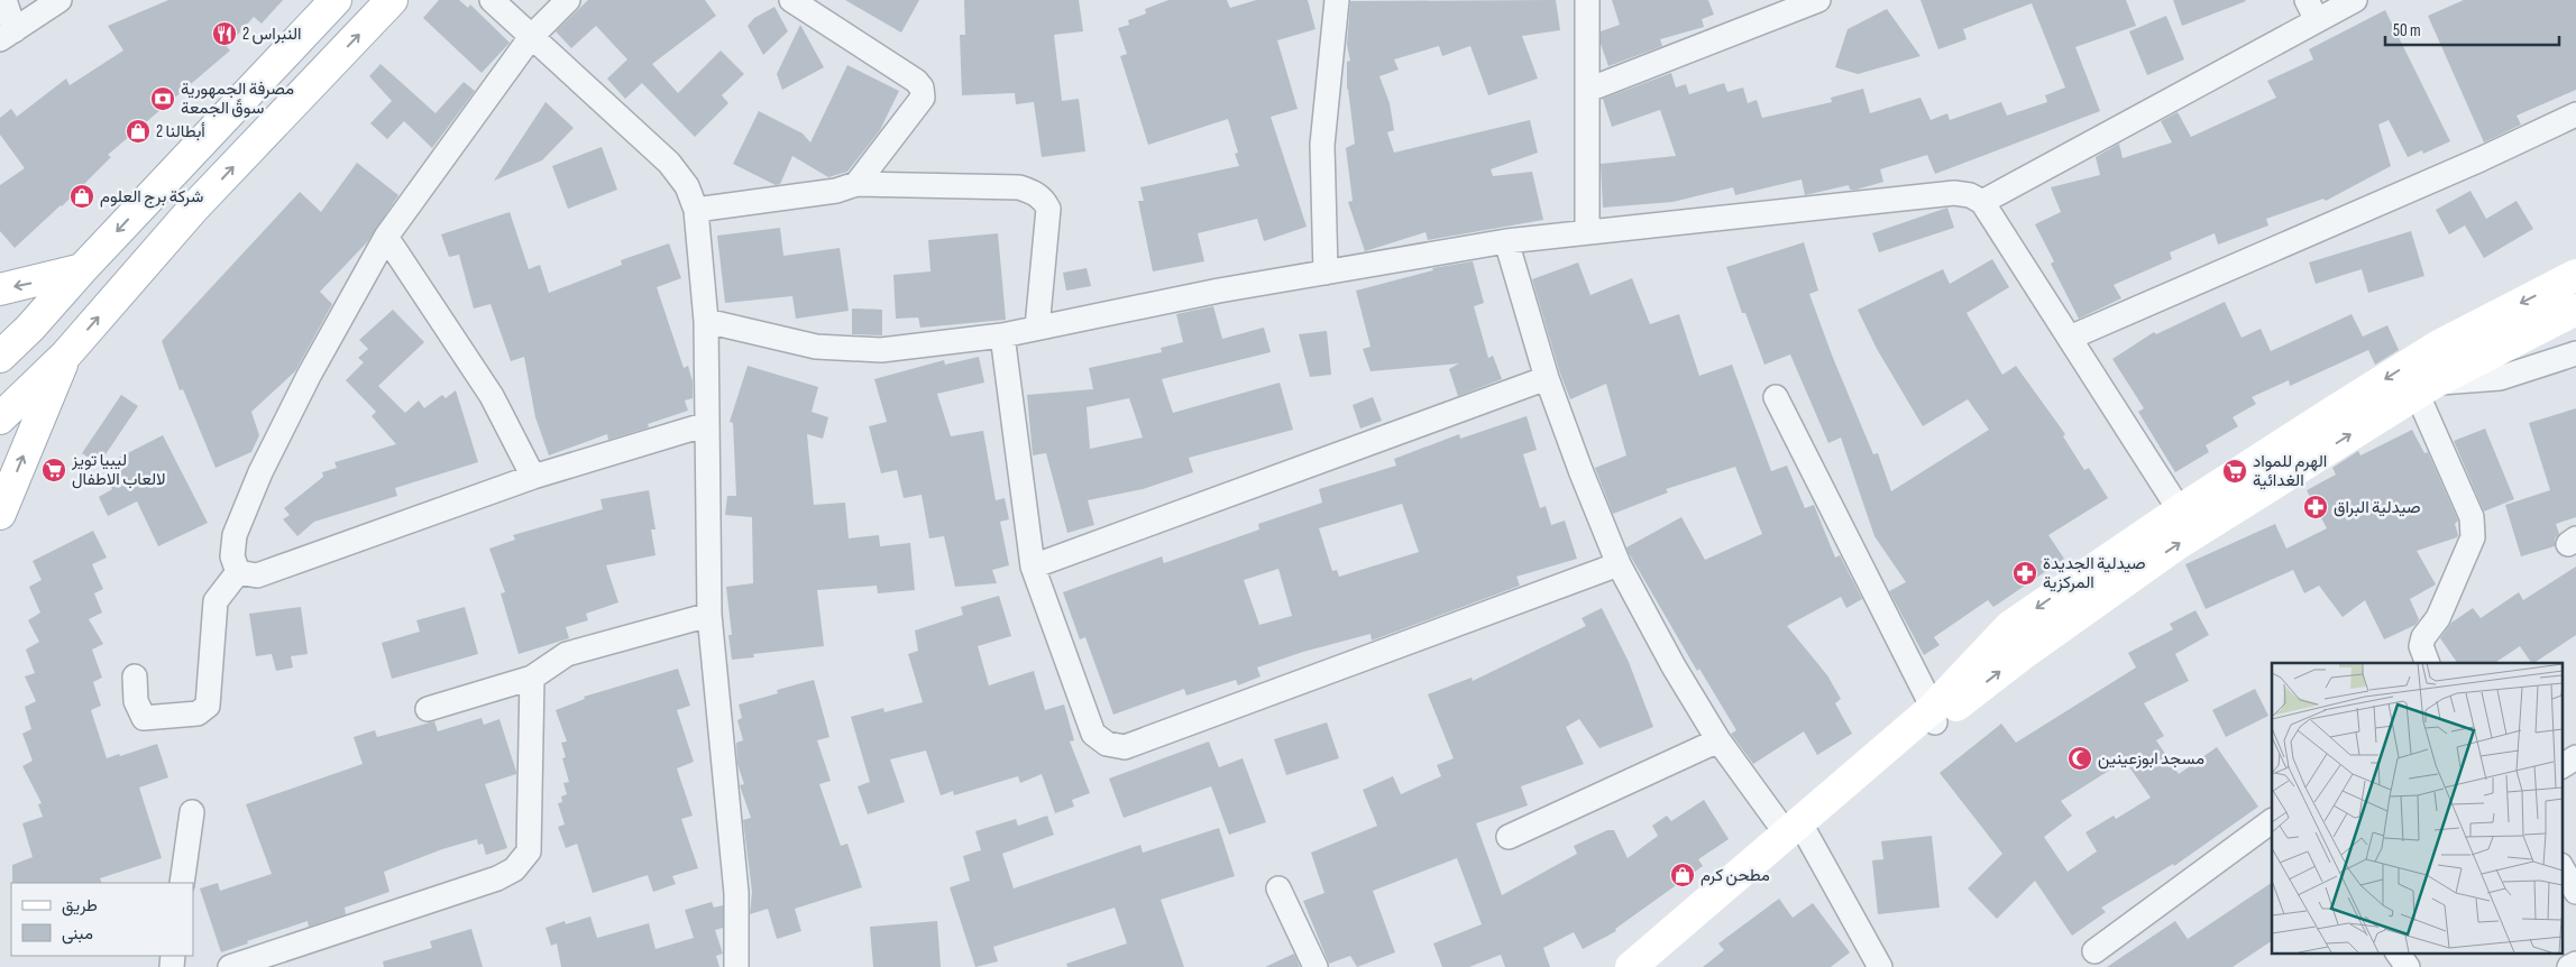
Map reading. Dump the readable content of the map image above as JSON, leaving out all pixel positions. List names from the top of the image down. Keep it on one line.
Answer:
{"places":{"restaurant":["النبراس 2"],"bank":["مصرفة الجمهورية سوقً الجمعة"],"shop":["أبطالنا 2","شركة برج العلوم","مطحن كرم"],"supermarket":["ليبيا تويز لالعاب الاطفال","الهرم للمواد الغدائية"],"pharmacy":["صيدلية البراق","صيدلية الجديدة المركزية"],"mosque":["مسجد ابوزعينين"]},"legend":["طريق","مبنى"],"scale_bar":"50 m"}
